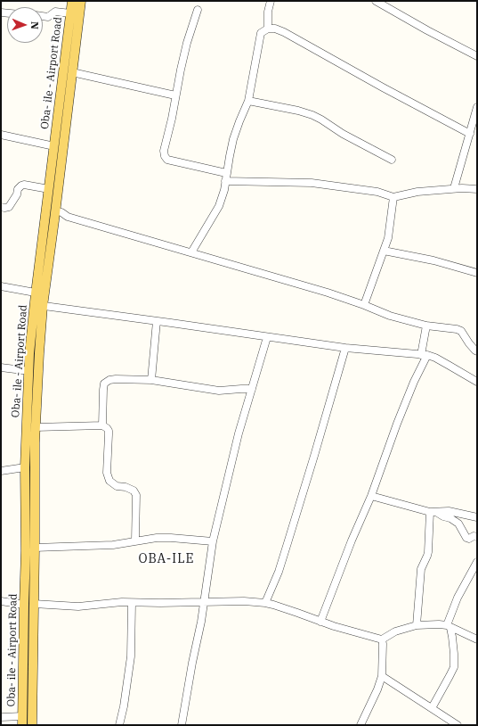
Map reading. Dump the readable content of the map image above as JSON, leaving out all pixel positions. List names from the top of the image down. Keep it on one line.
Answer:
{"streets":{"main road":["Oba- ile - Airport Road"]},"districts":["OBA-ILE"],"north":"right"}
